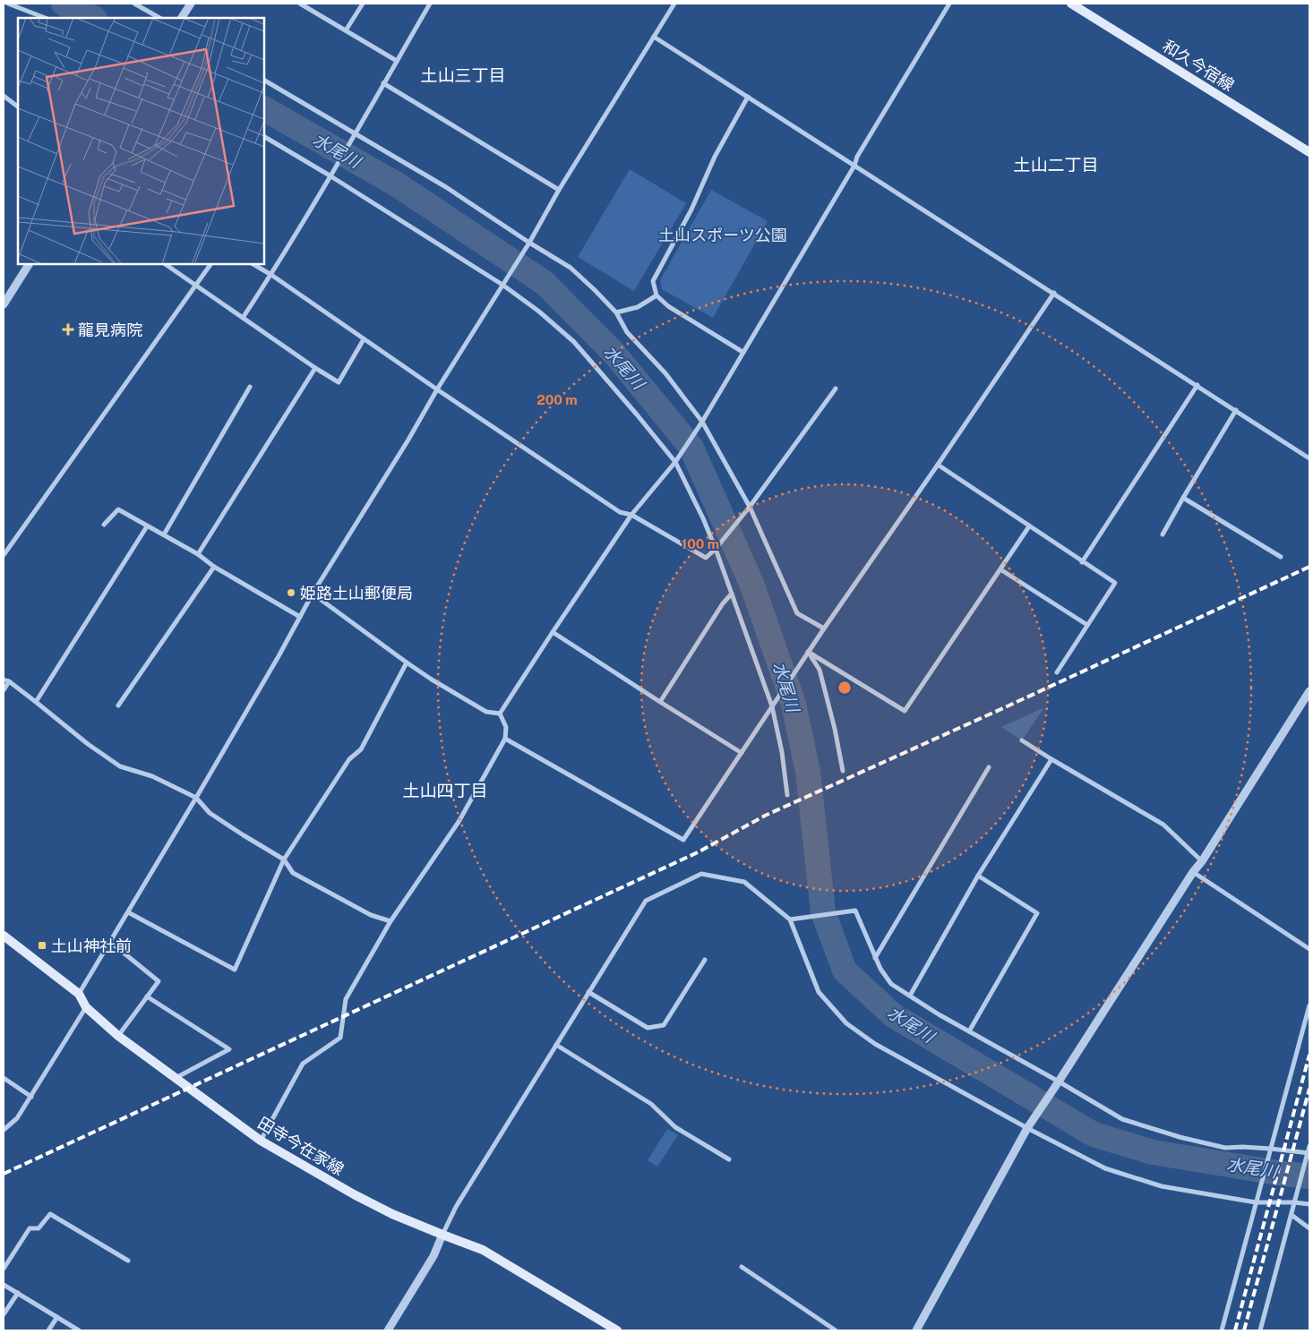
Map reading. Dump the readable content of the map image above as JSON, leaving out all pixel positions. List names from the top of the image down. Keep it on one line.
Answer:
{"streets":{"main road":["和久今宿線","田寺今在家線"]},"districts":["土山三丁目","土山二丁目","土山四丁目"],"water":["水尾川"],"parks":["土山スポーツ公園"],"places":{"health":["龍見病院"],"other":["姫路土山郵便局"],"transit":["土山神社前"]},"rings":["200 m","100 m"]}
